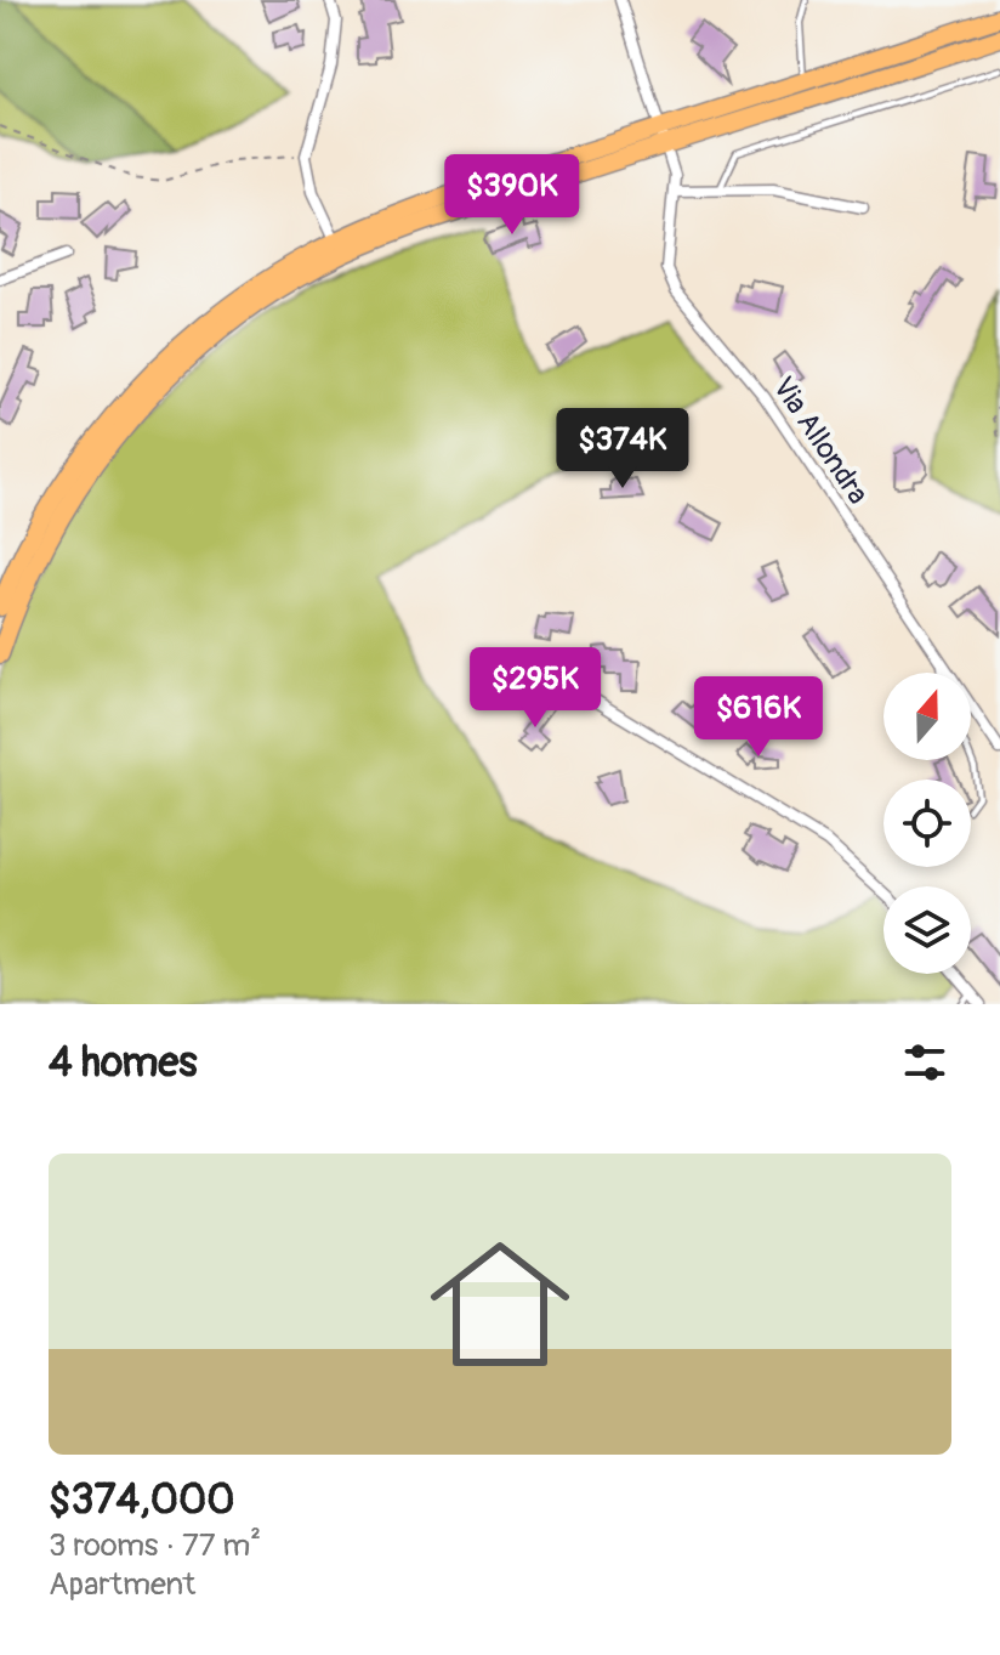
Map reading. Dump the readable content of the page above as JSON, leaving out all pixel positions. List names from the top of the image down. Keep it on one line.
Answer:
{"streets":{"street":["Via Allondra"]},"north":"top","page":{"price":["$390K","$374K","$295K","$616K"],"heading":"4 homes","list":[{"name":"$374,000","note":"3 rooms · 77 m² · Apartment"}]}}
